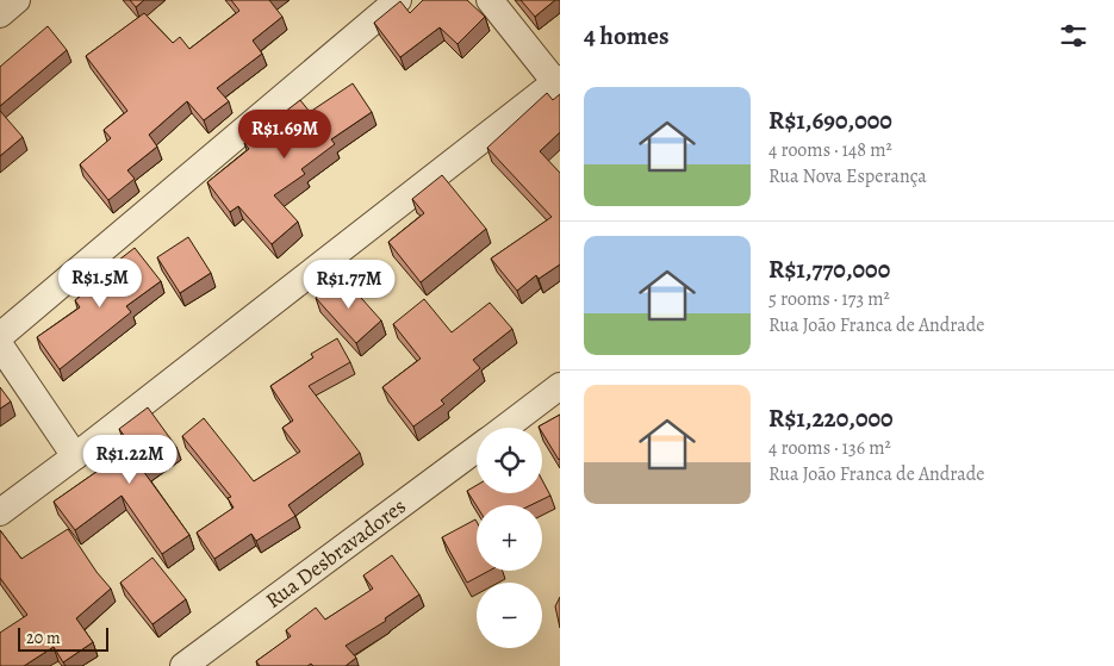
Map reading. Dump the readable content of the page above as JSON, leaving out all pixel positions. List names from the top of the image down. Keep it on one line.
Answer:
{"streets":{"street":["Rua Desbravadores"]},"scale_bar":"20 m","page":{"heading":"4 homes","list":[{"name":"R$1,690,000","note":"4 rooms · 148 m² · Rua Nova Esperança"},{"name":"R$1,770,000","note":"5 rooms · 173 m² · Rua João Franca de Andrade"},{"name":"R$1,220,000","note":"4 rooms · 136 m² · Rua João Franca de Andrade"}],"price":["R$1.69M","R$1.5M","R$1.77M","R$1.22M"],"map_buttons":["+","−"],"scale":"20 m"}}
